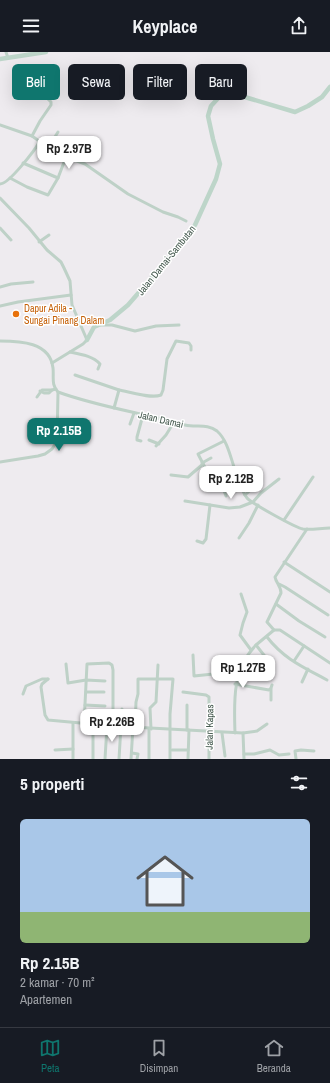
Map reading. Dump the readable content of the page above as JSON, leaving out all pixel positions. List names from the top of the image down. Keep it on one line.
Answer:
{"streets":{"street":["Jalan Damai-Sambutan","Jalan Damai","Jalan Kapas"]},"places":["Dapur Adila - Sungai Pinang Dalam"],"page":{"header":"Keyplace","chip":["Beli","Sewa","Filter","Baru"],"price":["Rp 2.97B","Rp 2.15B","Rp 2.12B","Rp 1.27B","Rp 2.26B"],"heading":"5 properti","list":[{"name":"Rp 2.15B","note":"2 kamar · 70 m² · Apartemen"}],"tabs":["Peta","Disimpan","Beranda"]}}
